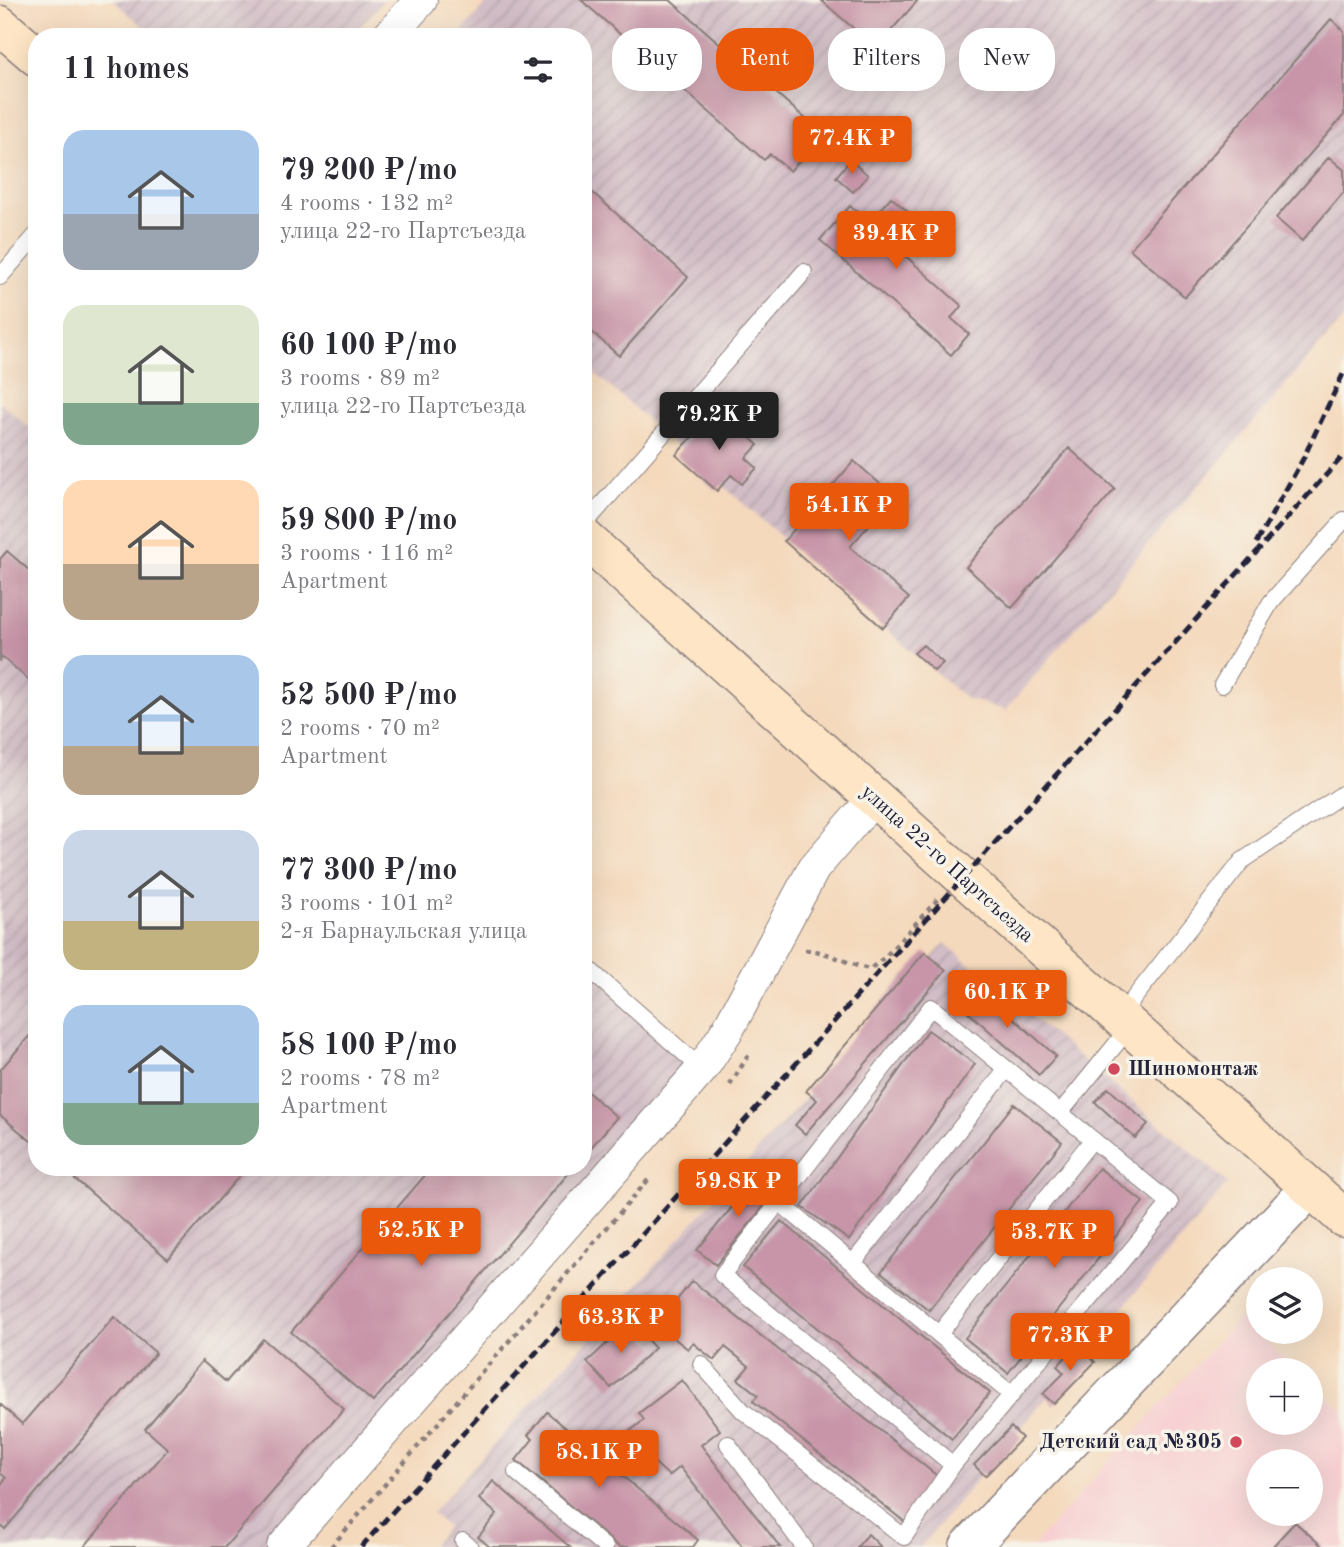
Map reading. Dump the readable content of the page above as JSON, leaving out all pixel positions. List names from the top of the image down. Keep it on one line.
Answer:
{"streets":{"main road":["улица 22-го Партсъезда"]},"places":["Шиномонтаж","Детский сад №305"],"page":{"chip":["Buy","Rent","Filters","New"],"heading":"11 homes","list":[{"name":"79 200 ₽/mo","note":"4 rooms · 132 m² · улица 22-го Партсъезда"},{"name":"60 100 ₽/mo","note":"3 rooms · 89 m² · улица 22-го Партсъезда"},{"name":"59 800 ₽/mo","note":"3 rooms · 116 m² · Apartment"},{"name":"52 500 ₽/mo","note":"2 rooms · 70 m² · Apartment"},{"name":"77 300 ₽/mo","note":"3 rooms · 101 m² · 2-я Барнаульская улица"},{"name":"58 100 ₽/mo","note":"2 rooms · 78 m² · Apartment"}],"price":["77.4K ₽","39.4K ₽","79.2K ₽","54.1K ₽","60.1K ₽","59.8K ₽","52.5K ₽","53.7K ₽","63.3K ₽","77.3K ₽","58.1K ₽"],"map_buttons":["+","−"]}}
